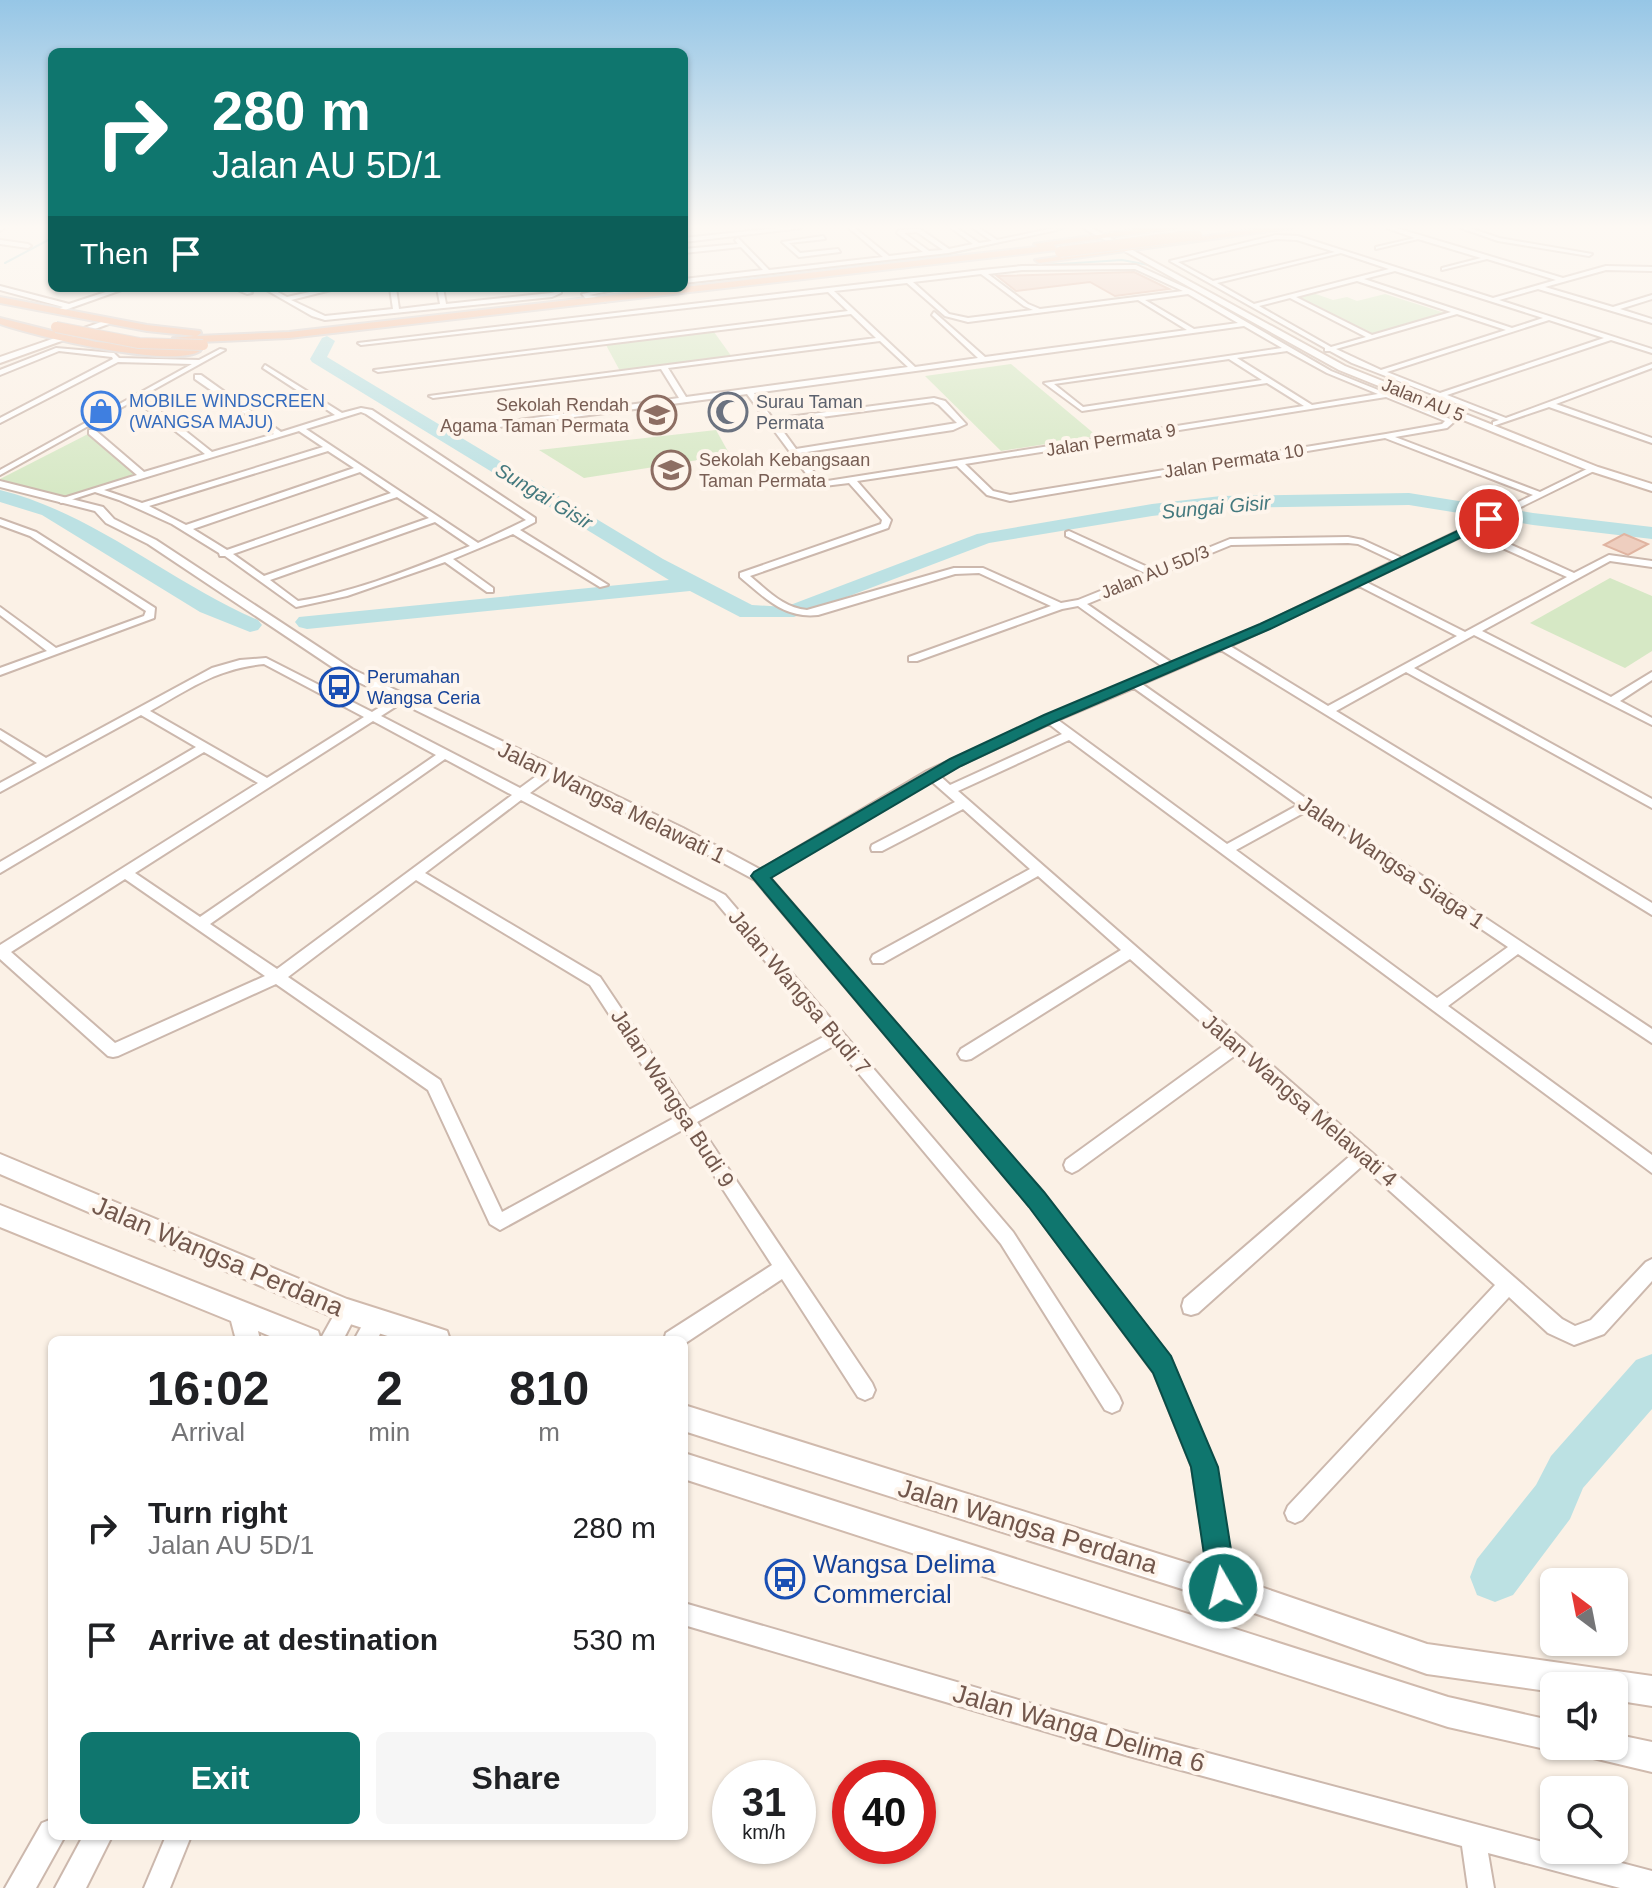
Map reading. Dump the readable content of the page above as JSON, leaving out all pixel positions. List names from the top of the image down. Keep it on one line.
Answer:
{"streets":{"main road":["Jalan AU 5","Jalan Wangsa Perdana"],"street":["Jalan Permata 9","Jalan Permata 10","Jalan AU 5D/3","Jalan Wangsa Melawati 1","Jalan Wangsa Siaga 1","Jalan Wangsa Budi 7","Jalan Wangsa Budi 9","Jalan Wangsa Melawati 4","Jalan Wanga Delima 6"]},"crossings":[["Jalan AU 5","Jalan Permata 9"],["Jalan Permata 9","Jalan Permata 10"],["Jalan Wangsa Melawati 1","Jalan Wangsa Perdana"]],"water":["Sungai Gisir"],"places":{"shop":["MOBILE WINDSCREEN (WANGSA MAJU)"],"mosque":["Surau Taman Permata"],"school or university":["Sekolah Rendah Agama Taman Permata","Sekolah Kebangsaan Taman Permata"],"bus stop":["Perumahan Wangsa Ceria","Wangsa Delima Commercial"]},"north":"top left","page":{"turn":["280 m","Jalan AU 5D/1"],"then":"Then","eta":["16:02","Arrival","2","min","810","m"],"list":[{"name":"Turn right","note":"Jalan AU 5D/1","value":"280 m"},{"name":"Arrive at destination","value":"530 m"}],"buttons":["Exit","Share"],"speed":"31 km/h","limit":"40"}}
